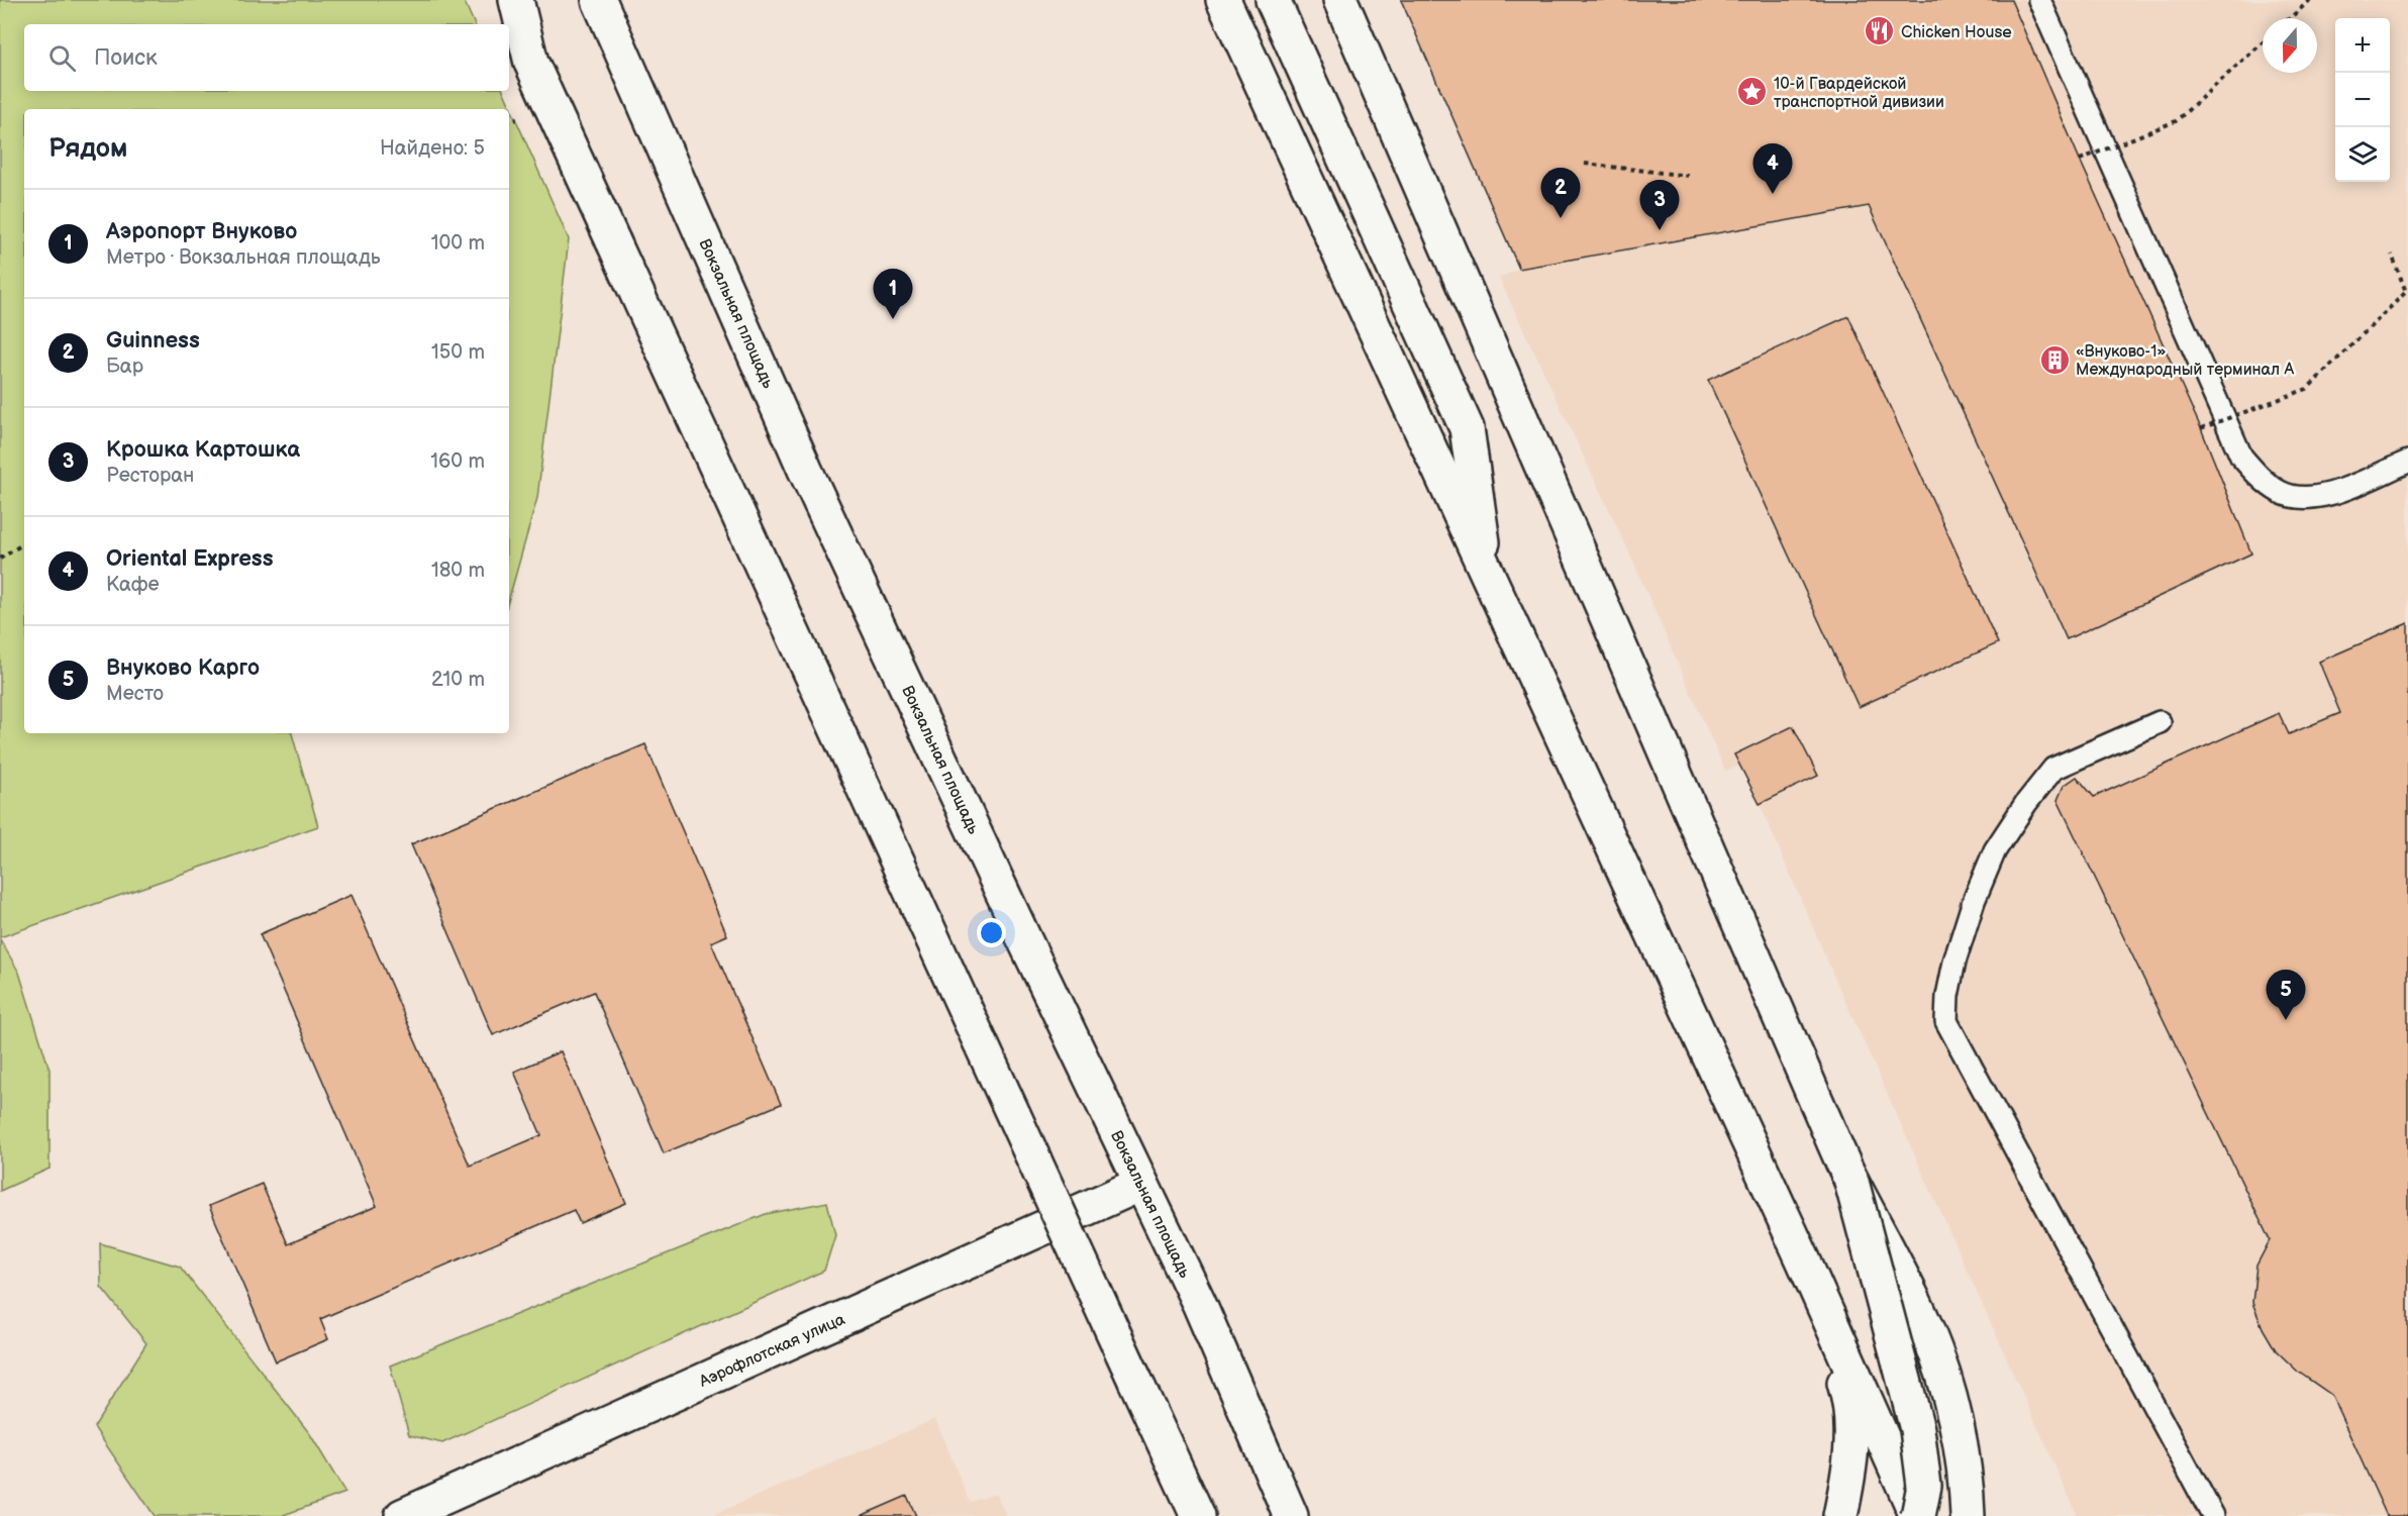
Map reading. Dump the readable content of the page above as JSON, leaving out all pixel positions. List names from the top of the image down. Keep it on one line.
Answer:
{"streets":{"street":["Вокзальная площадь","Аэрофлотская улица"]},"crossings":[["Вокзальная площадь","Аэрофлотская улица"]],"places":{"restaurant":["Chicken House"],"place":["10-й Гвардейской транспортной дивизии"],"building":["«Внуково-1» Международный терминал А"]},"north":"bottom","page":{"map_buttons":["+","−"],"search":"Поиск","heading":["Рядом","Найдено: 5"],"pins":["4","2","3","1","5"],"list":[{"mark":"1","name":"Аэропорт Внуково","note":"Метро · Вокзальная площадь","value":"100 m"},{"mark":"2","name":"Guinness","note":"Бар","value":"150 m"},{"mark":"3","name":"Крошка Картошка","note":"Ресторан","value":"160 m"},{"mark":"4","name":"Oriental Express","note":"Кафе","value":"180 m"},{"mark":"5","name":"Внуково Карго","note":"Место","value":"210 m"}]}}
